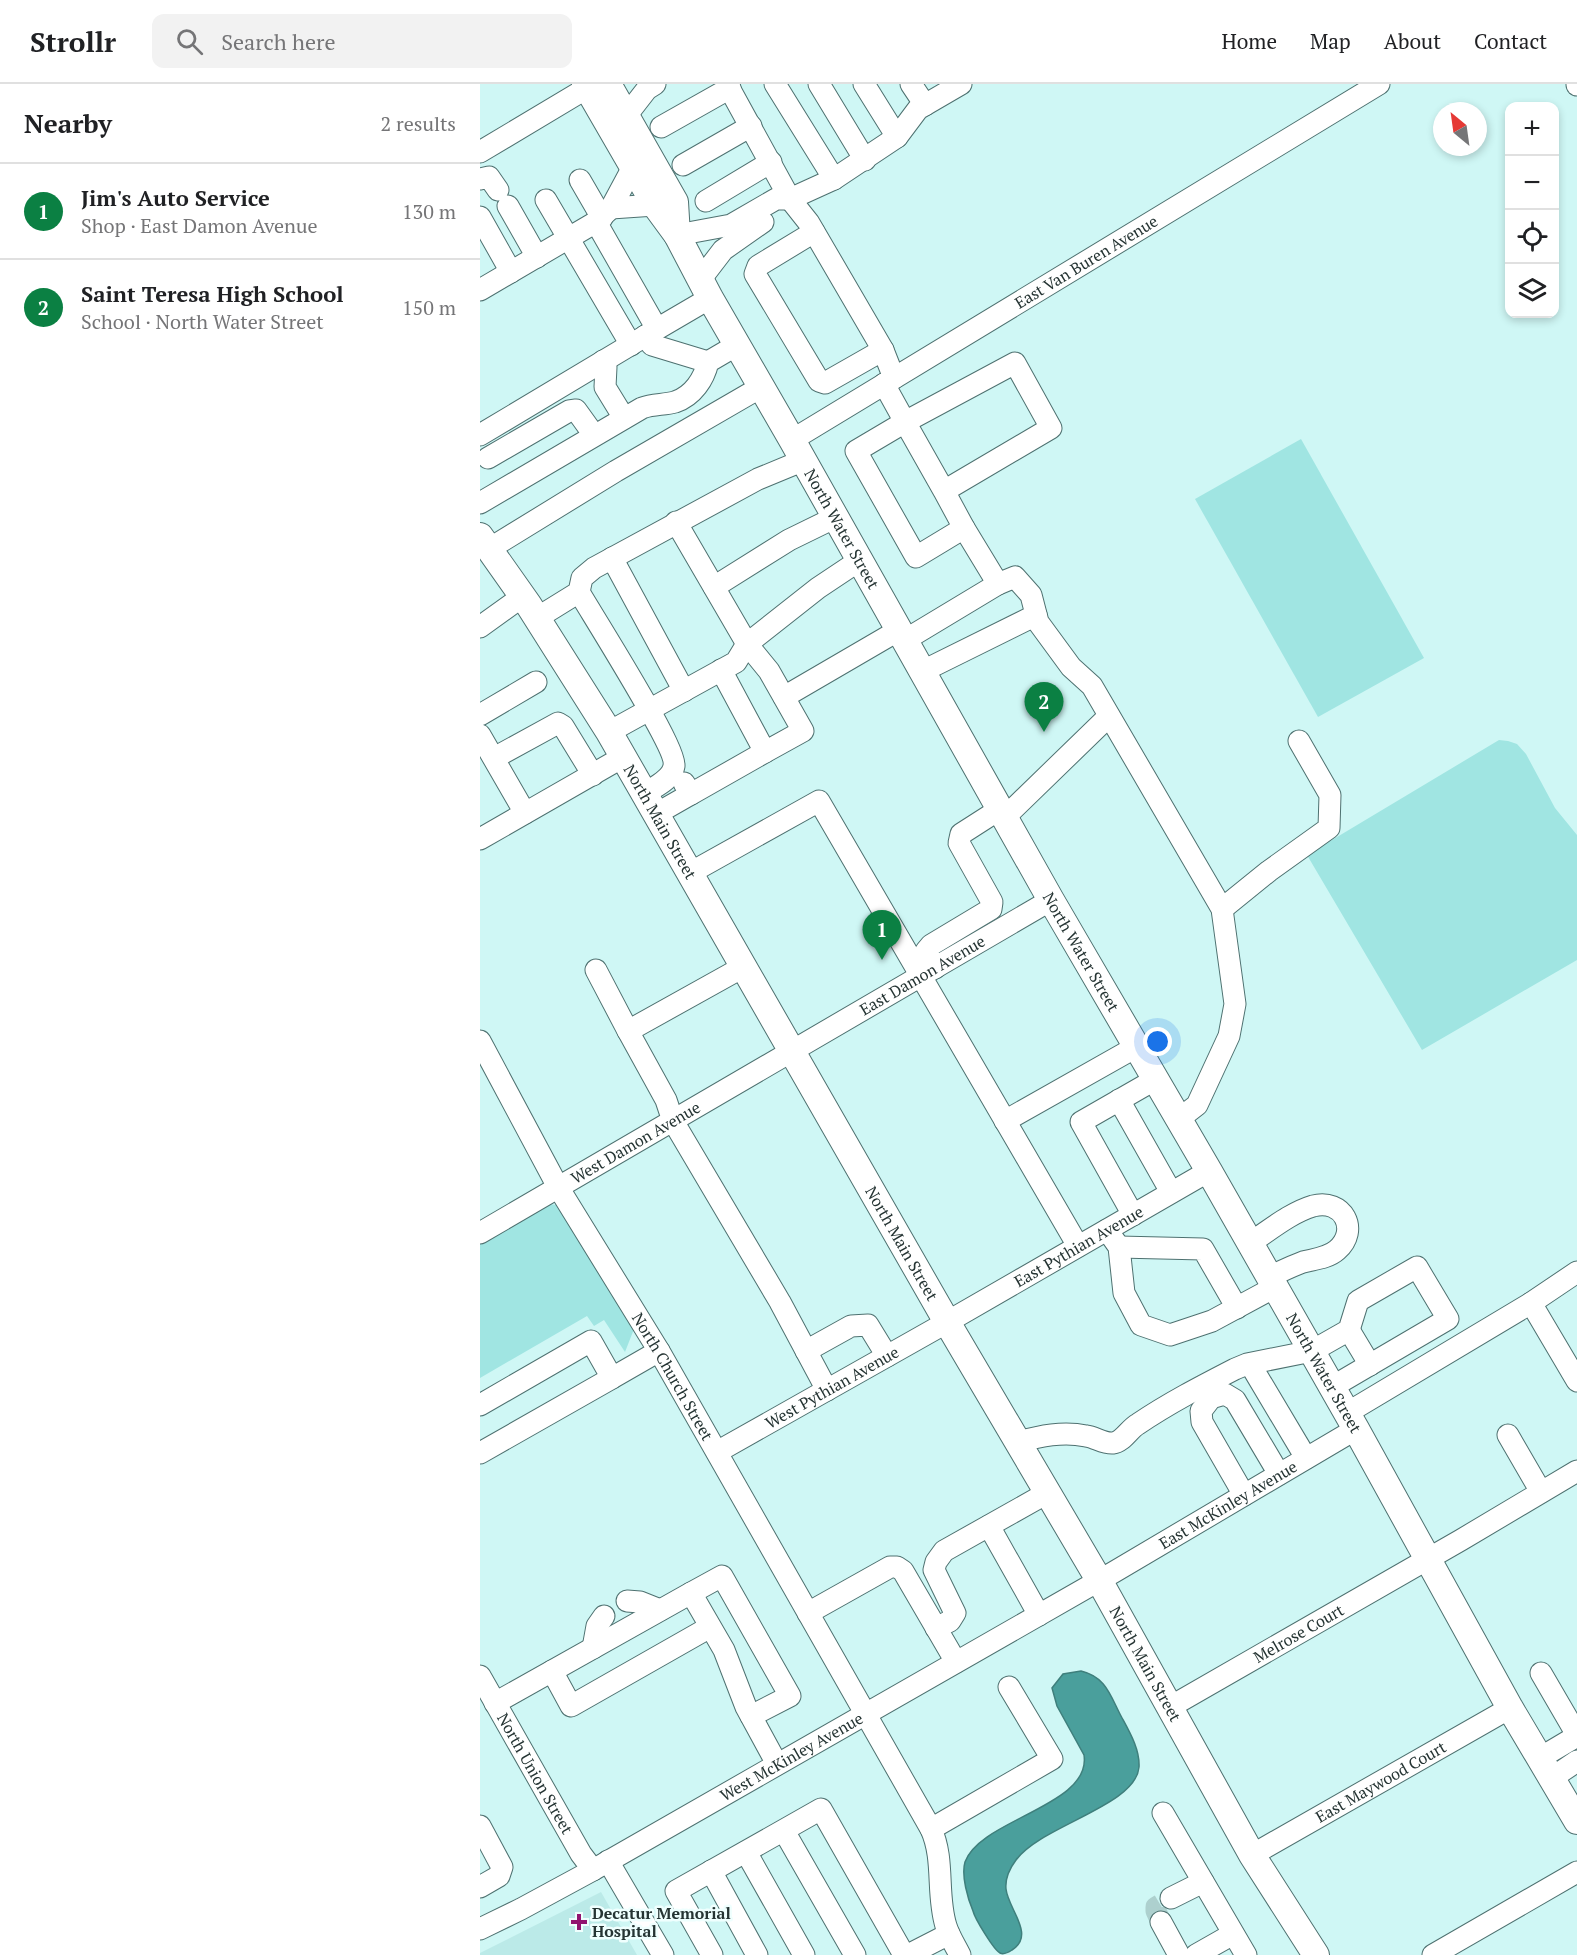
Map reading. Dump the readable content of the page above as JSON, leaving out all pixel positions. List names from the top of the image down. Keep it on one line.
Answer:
{"streets":{"main road":["North Water Street","North Main Street"],"street":["East Van Buren Avenue","East Damon Avenue","West Damon Avenue","East Pythian Avenue","North Church Street","West Pythian Avenue","East McKinley Avenue","Melrose Court","West McKinley Avenue","North Union Street","East Maywood Court"]},"crossings":[["East Van Buren Avenue","North Water Street"],["North Water Street","East Damon Avenue"],["North Water Street","East Pythian Avenue"],["North Water Street","East McKinley Avenue"],["North Water Street","Melrose Court"],["North Water Street","East Maywood Court"],["North Main Street","East Damon Avenue"],["North Main Street","West Damon Avenue"],["North Main Street","East Pythian Avenue"],["North Main Street","West Pythian Avenue"],["North Main Street","East McKinley Avenue"],["North Main Street","Melrose Court"],["North Main Street","West McKinley Avenue"],["North Main Street","East Maywood Court"],["East Damon Avenue","West Damon Avenue"],["West Damon Avenue","North Church Street"],["East Pythian Avenue","West Pythian Avenue"],["North Church Street","West Pythian Avenue"],["North Church Street","West McKinley Avenue"],["East McKinley Avenue","West McKinley Avenue"],["West McKinley Avenue","North Union Street"]],"places":{"health":["Decatur Memorial Hospital"]},"north":"top left","page":{"header":"Strollr","search":"Search here","nav":["Home","Map","About","Contact"],"heading":["Nearby","2 results"],"map_buttons":["+","−"],"list":[{"mark":"1","name":"Jim's Auto Service","note":"Shop · East Damon Avenue","value":"130 m"},{"mark":"2","name":"Saint Teresa High School","note":"School · North Water Street","value":"150 m"}],"pins":["2","1"]}}
